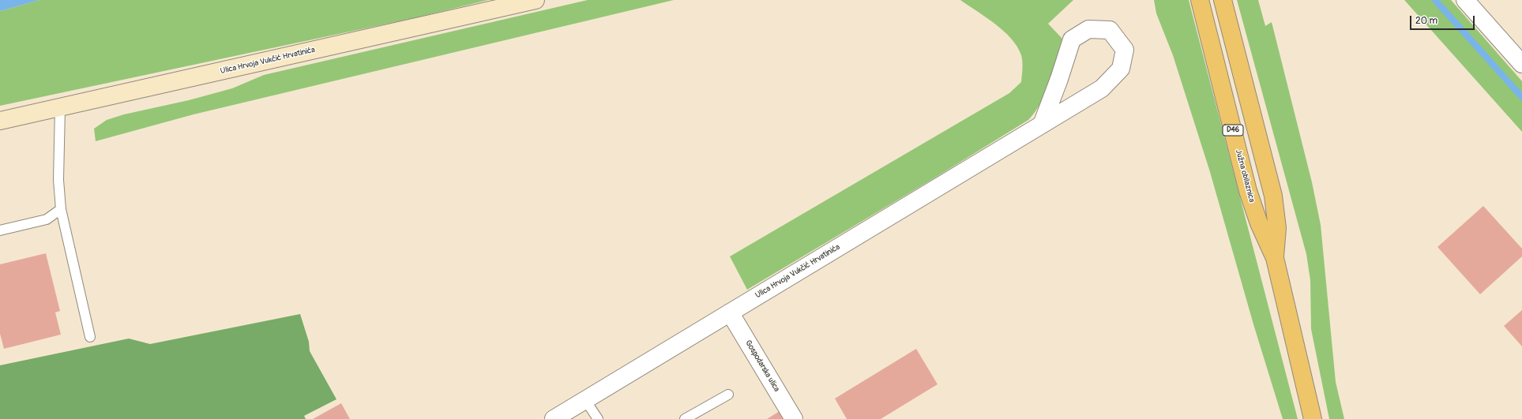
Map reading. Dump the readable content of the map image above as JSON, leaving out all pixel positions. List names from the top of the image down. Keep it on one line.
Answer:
{"streets":{"main road":["Ulica Hrvoja Vukčić Hrvatinića","D46","Južna obilaznica"],"street":["Gospodarska ulica"]},"crossings":[["Ulica Hrvoja Vukčić Hrvatinića","Gospodarska ulica"]],"scale_bar":"20 m"}
